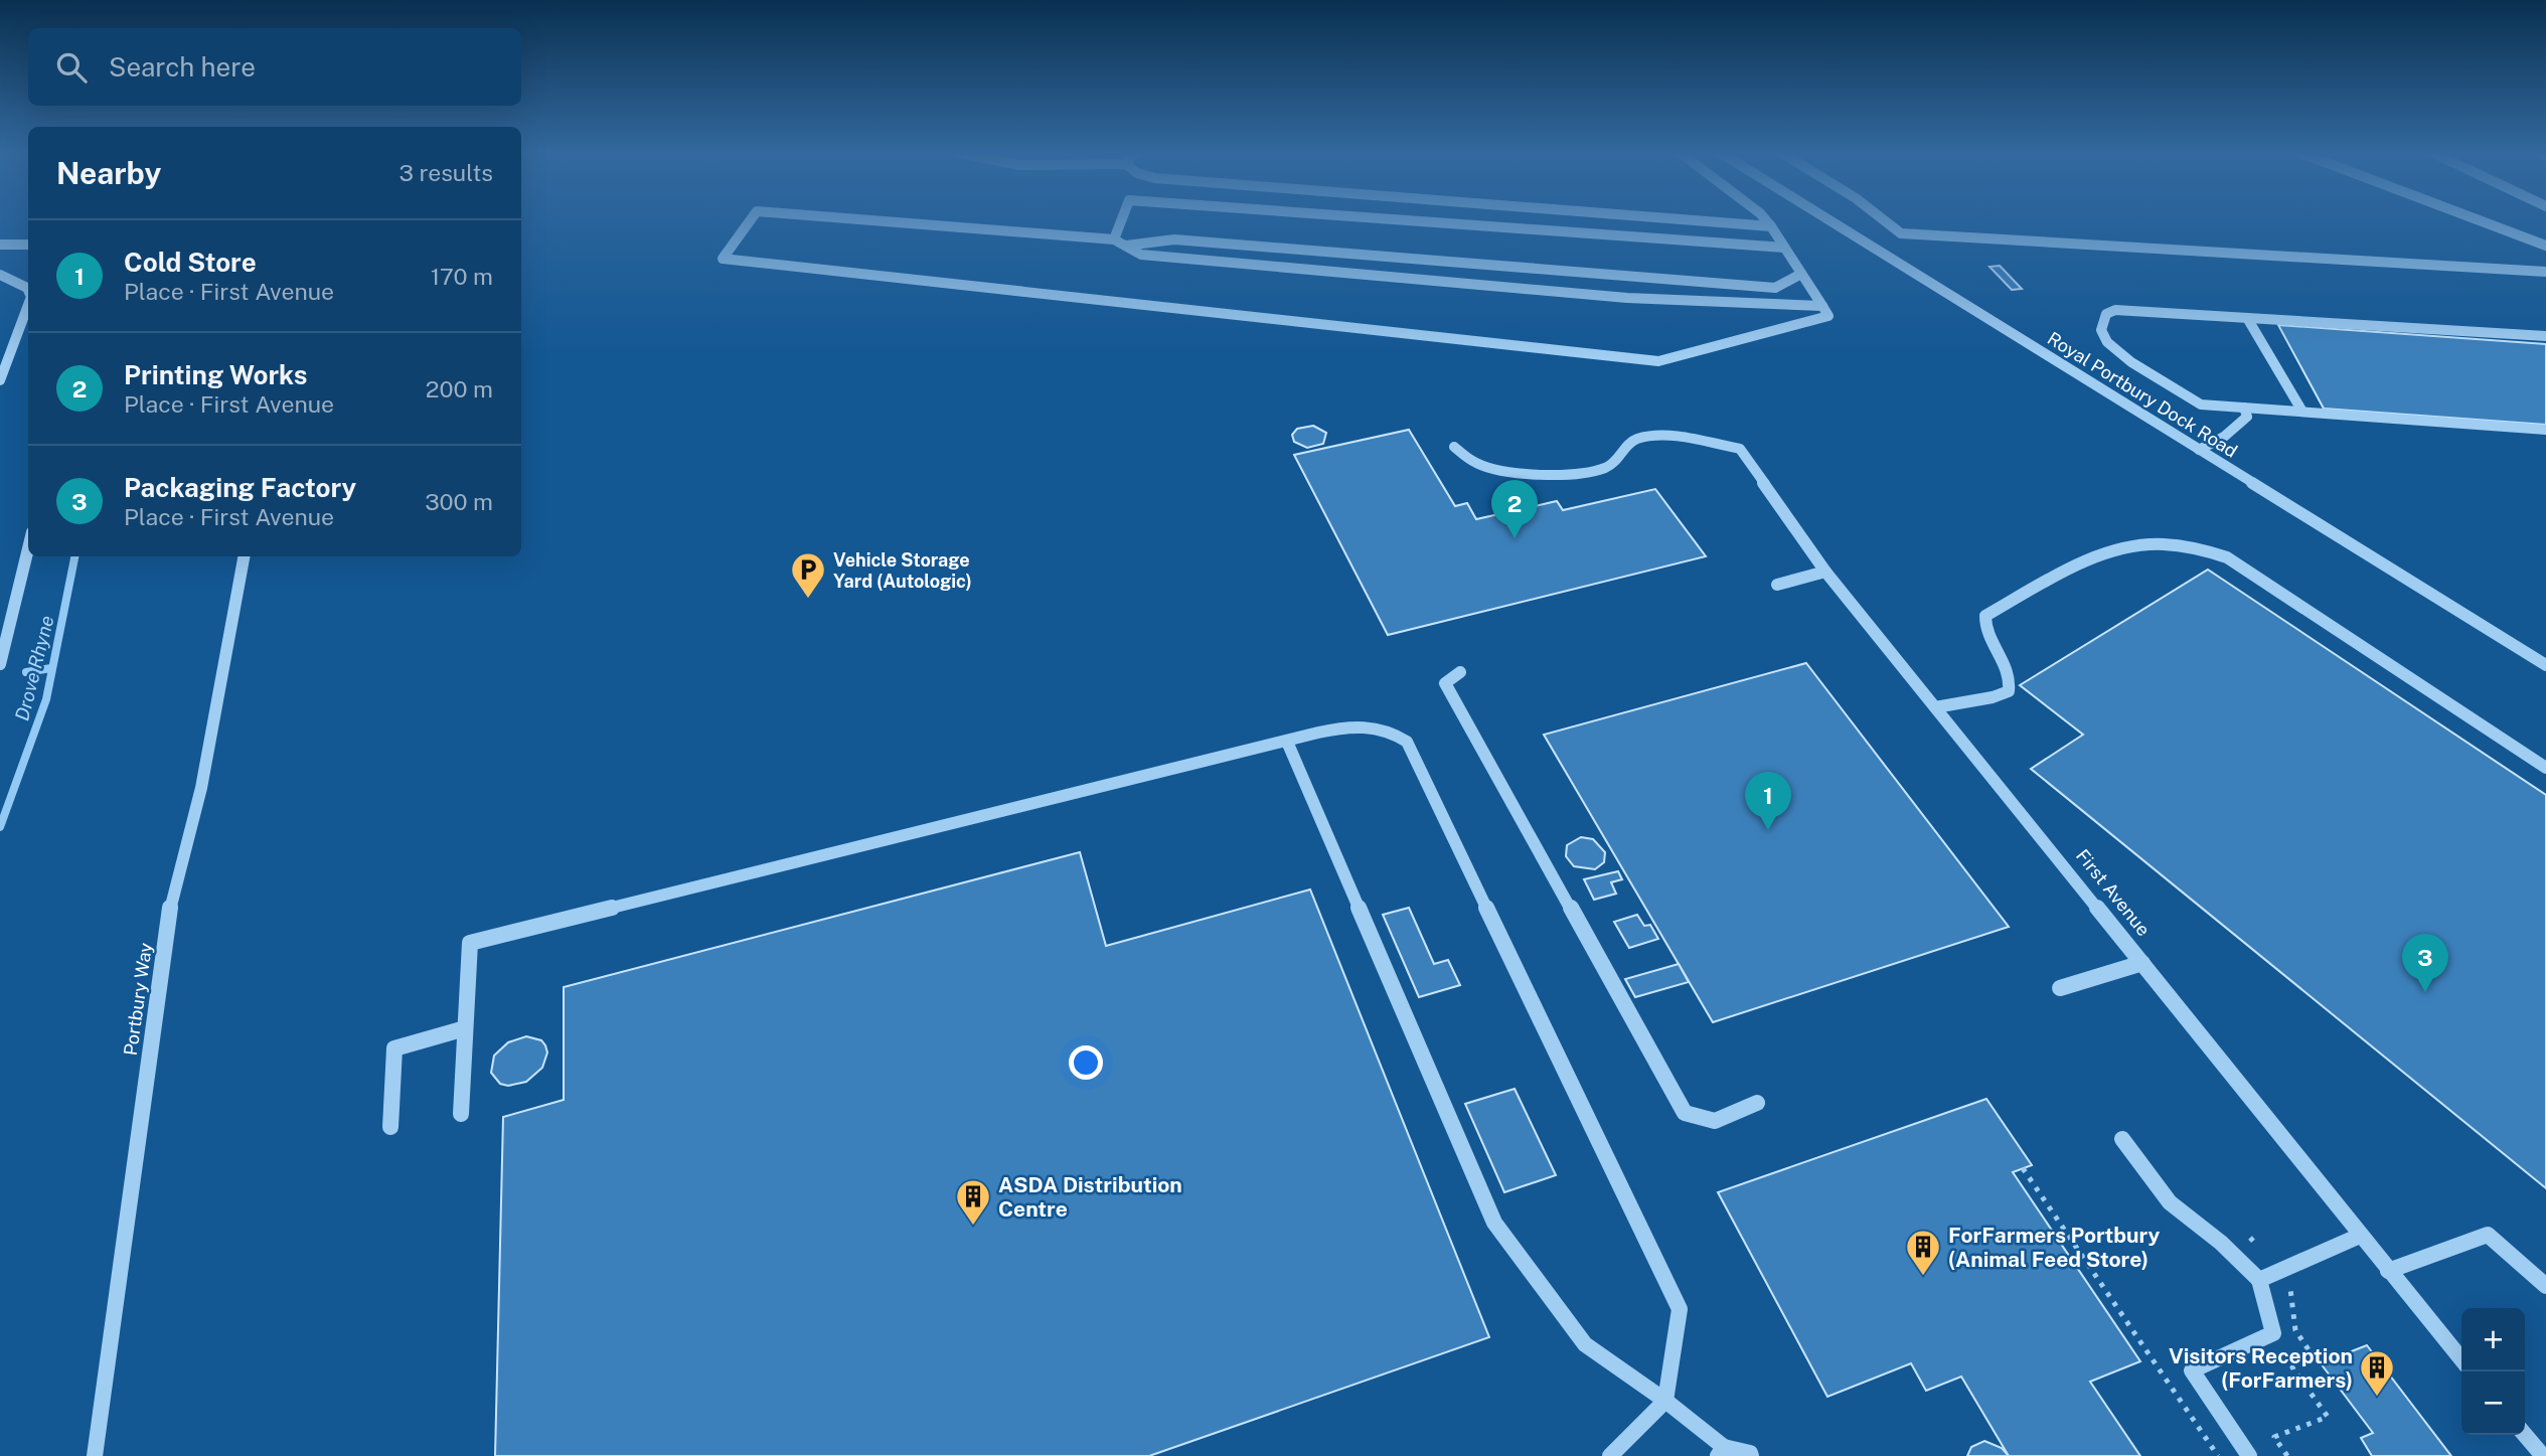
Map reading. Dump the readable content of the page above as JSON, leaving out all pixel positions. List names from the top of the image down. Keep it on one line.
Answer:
{"streets":{"street":["Royal Portbury Dock Road","First Avenue","Portbury Way"]},"water":["Drove Rhyne"],"places":{"parking":["Vehicle Storage Yard (Autologic)"],"building":["ASDA Distribution Centre","ForFarmers Portbury (Animal Feed Store)","Visitors Reception (ForFarmers)"]},"page":{"search":"Search here","heading":["Nearby","3 results"],"list":[{"mark":"1","name":"Cold Store","note":"Place · First Avenue","value":"170 m"},{"mark":"2","name":"Printing Works","note":"Place · First Avenue","value":"200 m"},{"mark":"3","name":"Packaging Factory","note":"Place · First Avenue","value":"300 m"}],"pins":["2","1","3"],"map_buttons":["+","−"]}}
